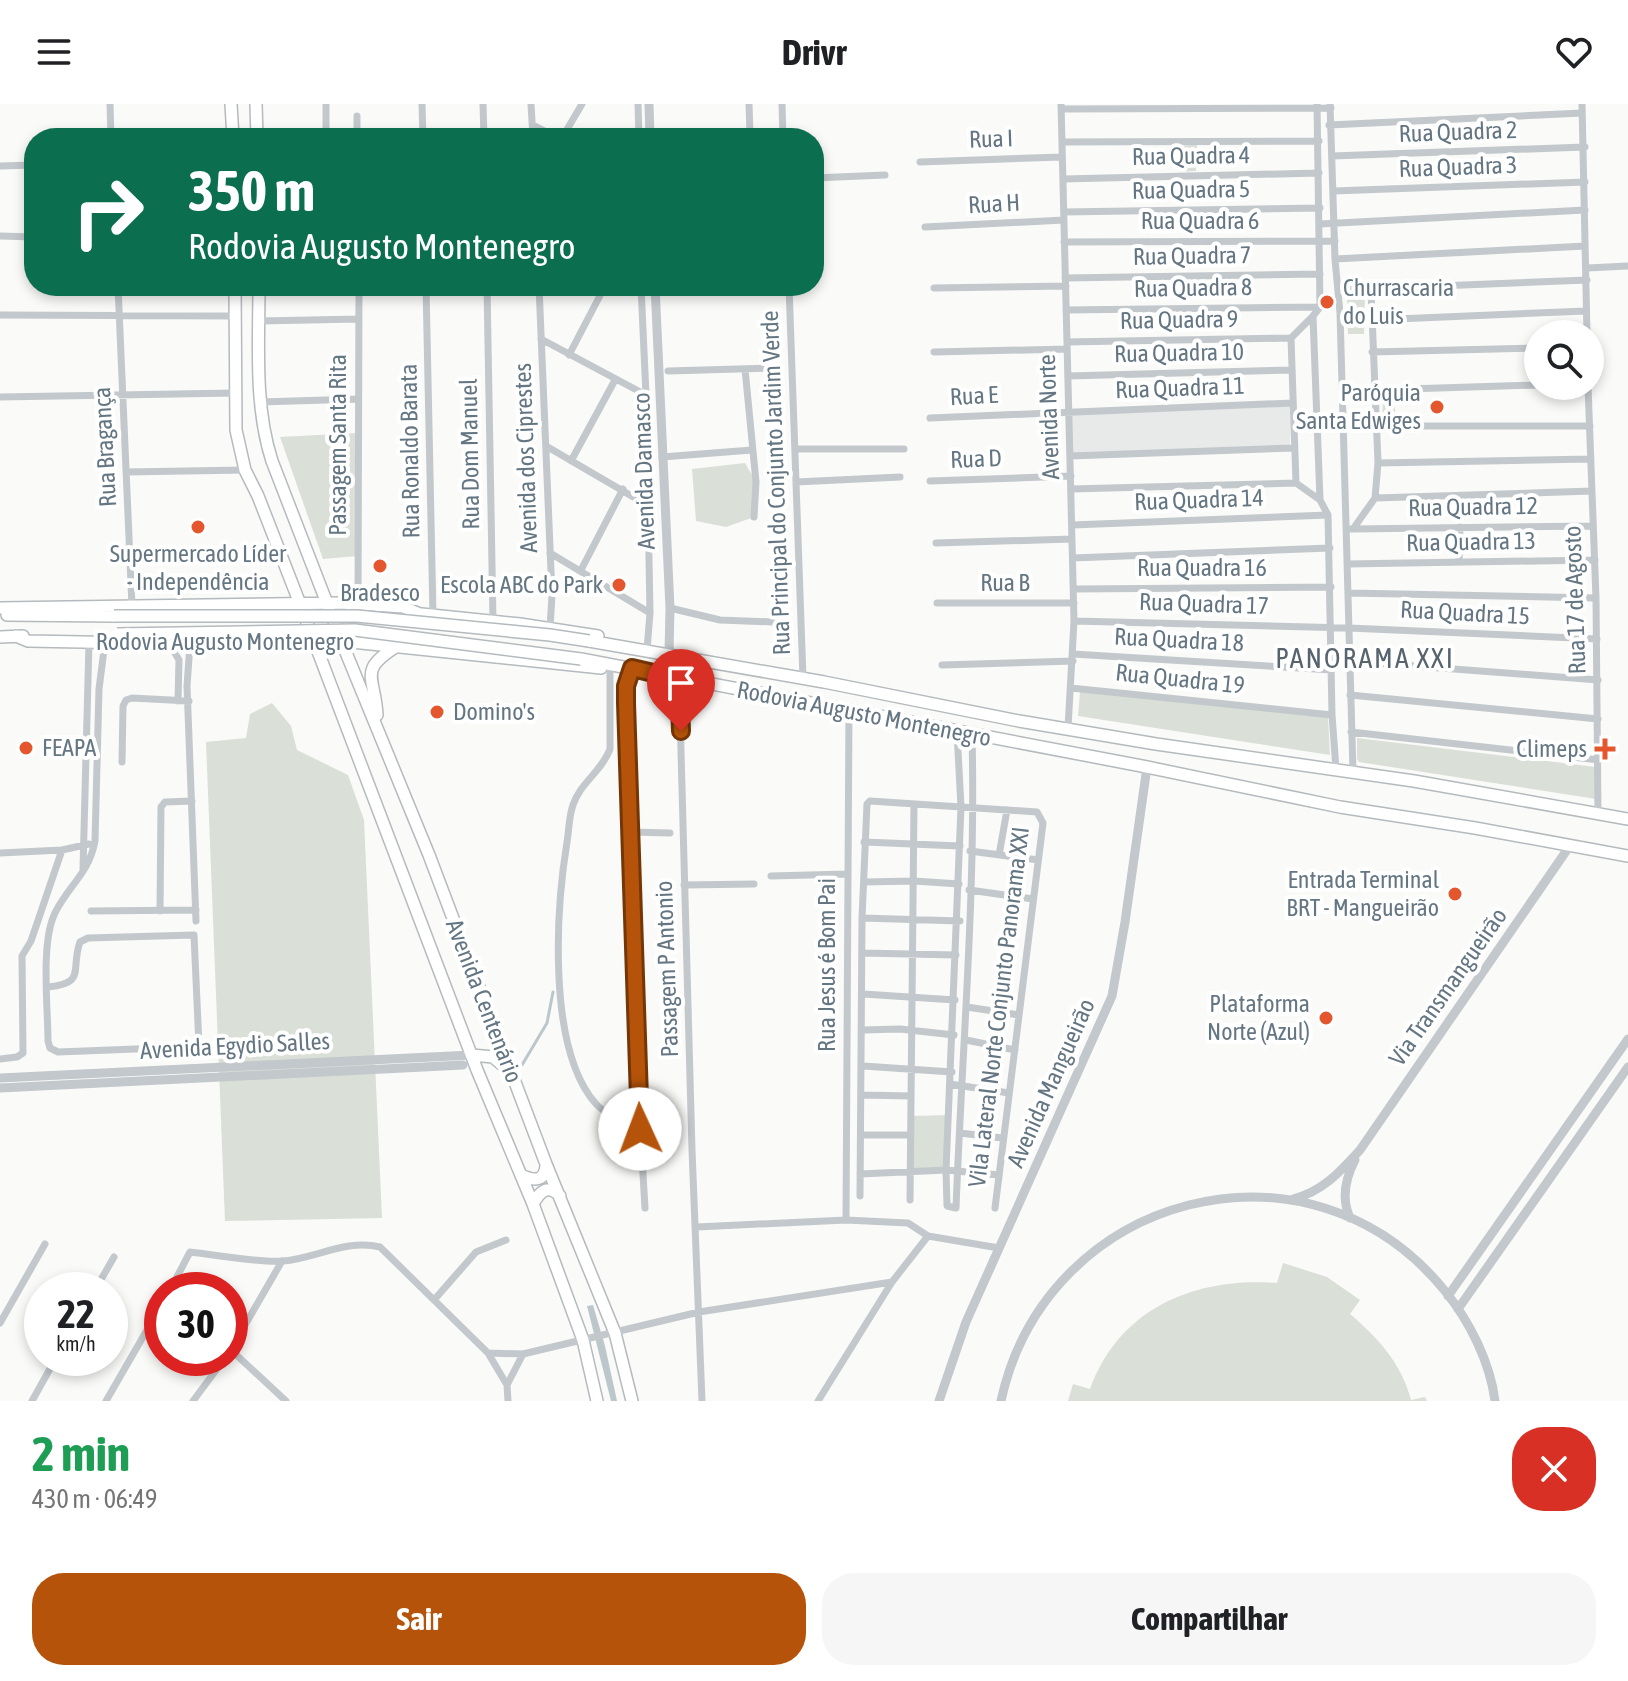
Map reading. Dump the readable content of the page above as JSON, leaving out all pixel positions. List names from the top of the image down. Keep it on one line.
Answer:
{"streets":{"main road":["Rodovia Augusto Montenegro","Avenida Centenário"],"street":["Rua Quadra 2","Rua I","Rua Quadra 4","Rua Quadra 3","Rua Quadra 5","Rua H","Rua Quadra 6","Rua Quadra 7","Rua Quadra 8","Rua Quadra 9","Rua Quadra 10","Rua Quadra 11","Rua E","Avenida Norte","Passagem Santa Rita","Rua Bragança","Rua Ronaldo Barata","Rua Dom Manuel","Avenida dos Ciprestes","Rua D","Avenida Damasco","Rua Principal do Conjunto Jardim Verde","Rua Quadra 14","Rua Quadra 12","Rua Quadra 13","Rua Quadra 16","Rua B","Rua 17 de Agosto","Rua Quadra 17","Rua Quadra 15","Rua Quadra 18","Rua Quadra 19","Rua Jesus é Bom Pai","Passagem P Antonio","Via Transmangueirão","Vila Lateral Norte Conjunto Panorama XXI","Avenida Egydio Salles","Avenida Mangueirão"]},"crossings":[["Rua I","Avenida Norte"],["Rua Quadra 4","Avenida Norte"],["Rua Quadra 5","Rua H"],["Rua Quadra 5","Avenida Norte"],["Rua H","Avenida Norte"],["Rua Quadra 6","Avenida Norte"],["Rua Quadra 7","Avenida Norte"],["Rua Quadra 8","Avenida Norte"],["Rua Quadra 9","Avenida Norte"],["Rua Quadra 10","Avenida Norte"],["Rua Quadra 11","Rua E"],["Rua Quadra 11","Avenida Norte"],["Rua E","Avenida Norte"],["Avenida Norte","Rua D"],["Avenida Norte","Rua Quadra 14"],["Avenida Norte","Rua Quadra 16"],["Avenida Norte","Rua B"],["Avenida Norte","Rua Quadra 17"],["Avenida Norte","Rua Quadra 18"],["Avenida Norte","Rodovia Augusto Montenegro"],["Avenida Norte","Rua Quadra 19"],["Passagem Santa Rita","Rodovia Augusto Montenegro"],["Rua Bragança","Rodovia Augusto Montenegro"],["Rua Ronaldo Barata","Rodovia Augusto Montenegro"],["Rua Dom Manuel","Rodovia Augusto Montenegro"],["Avenida dos Ciprestes","Rodovia Augusto Montenegro"],["Avenida Damasco","Rodovia Augusto Montenegro"],["Rua Principal do Conjunto Jardim Verde","Rodovia Augusto Montenegro"],["Rua Quadra 12","Rua 17 de Agosto"],["Rua Quadra 13","Rua 17 de Agosto"],["Rua 17 de Agosto","Rua Quadra 15"],["Rua 17 de Agosto","Rodovia Augusto Montenegro"],["Rua Quadra 17","Rua Quadra 15"],["Rodovia Augusto Montenegro","Rua Jesus é Bom Pai"],["Rodovia Augusto Montenegro","Passagem P Antonio"],["Rodovia Augusto Montenegro","Via Transmangueirão"],["Rodovia Augusto Montenegro","Avenida Centenário"],["Rodovia Augusto Montenegro","Avenida Mangueirão"],["Avenida Centenário","Avenida Egydio Salles"]],"districts":["PANORAMA XXI"],"places":{"other":["Churrascaria do Luis","Paróquia Santa Edwiges","Supermercado Líder - Independência","Bradesco","Escola ABC do Park","Domino's","FEAPA","Entrada Terminal BRT - Mangueirão","Plataforma Norte (Azul)"],"health":["Climeps"]},"page":{"header":"Drivr","turn":["350 m","Rodovia Augusto Montenegro"],"speed":"22 km/h","limit":"30","heading":["2 min","430 m · 06:49"],"buttons":["Sair","Compartilhar"]}}
